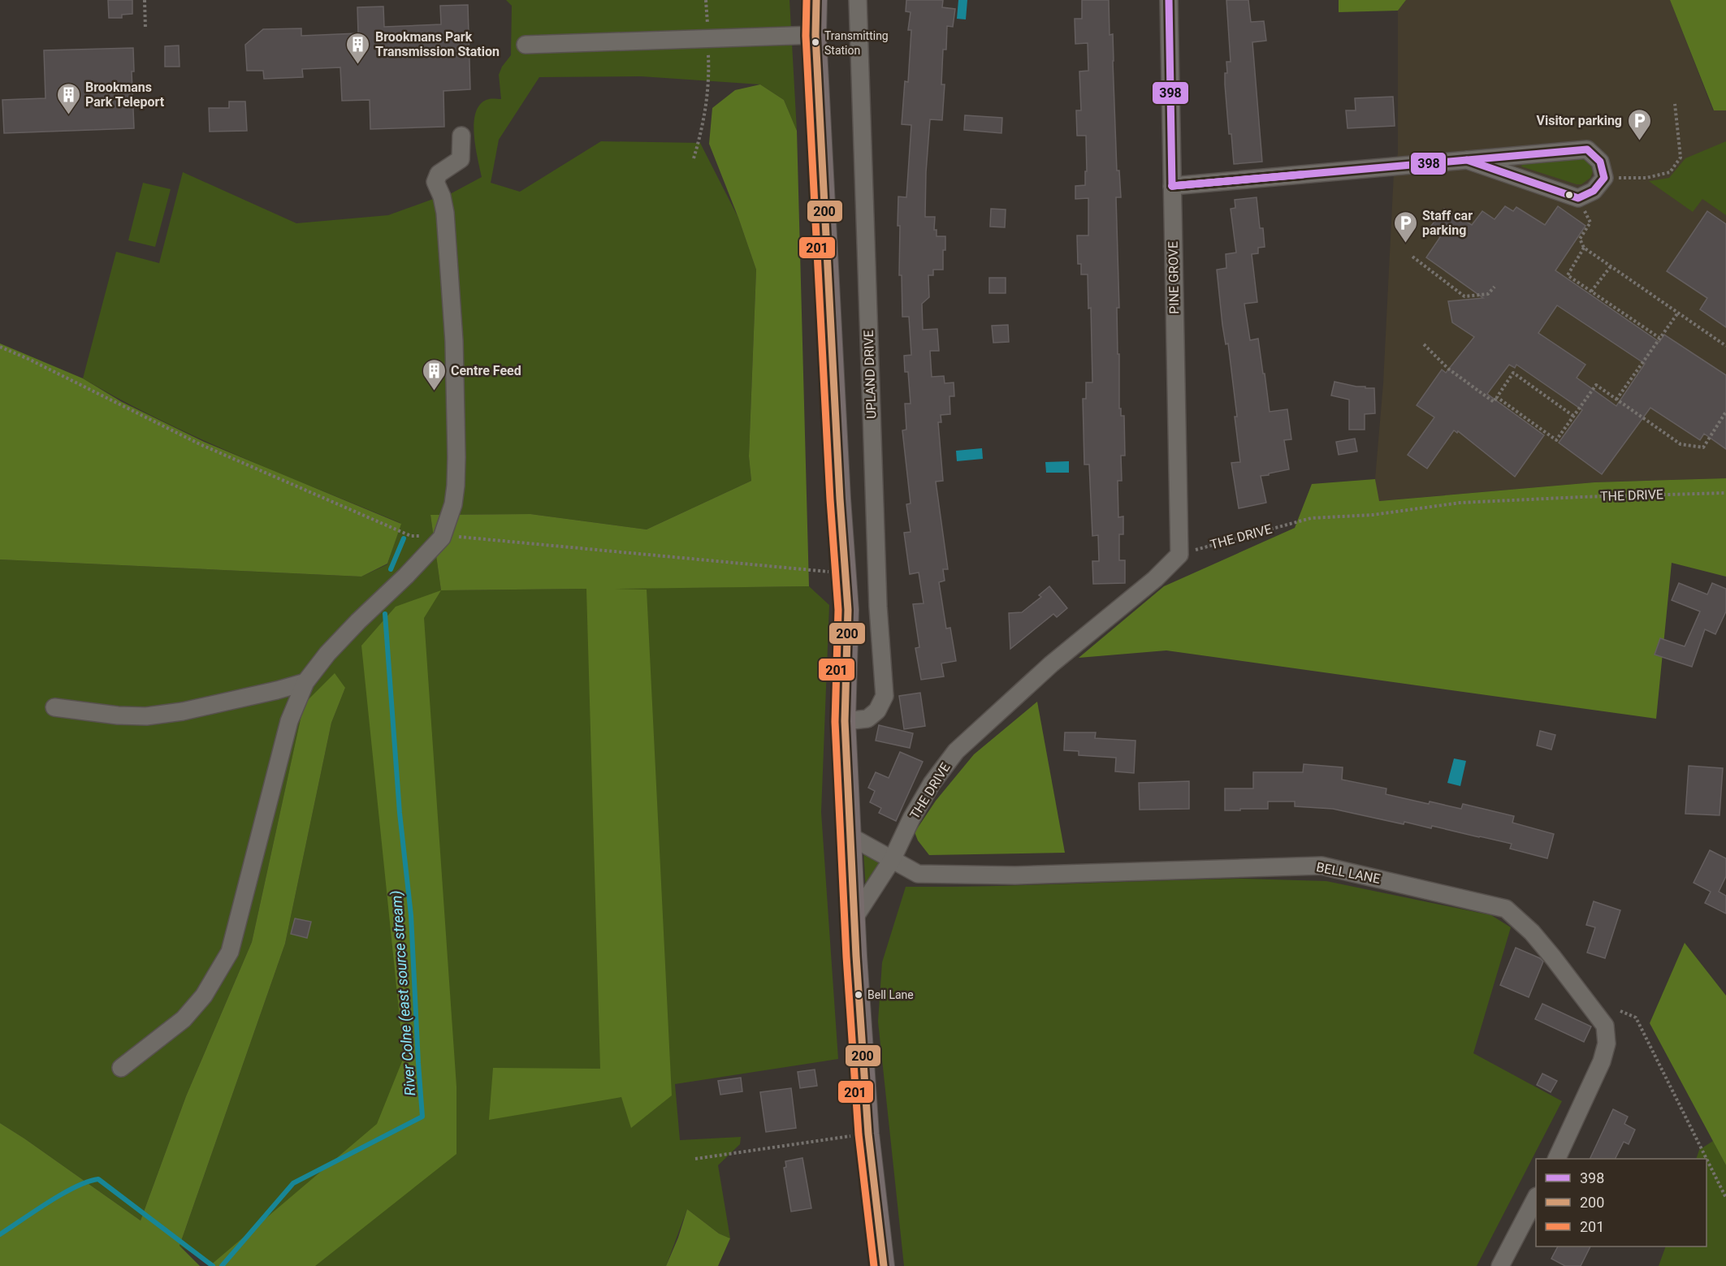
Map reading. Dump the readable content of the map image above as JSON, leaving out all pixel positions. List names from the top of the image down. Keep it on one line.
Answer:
{"streets":{"street":["PINE GROVE","UPLAND DRIVE","THE DRIVE","BELL LANE"]},"crossings":[["PINE GROVE","THE DRIVE"],["THE DRIVE","BELL LANE"]],"water":["River Colne (east source stream)"],"places":{"other":["Transmitting Station","Bell Lane"],"building":["Brookmans Park Transmission Station","Brookmans Park Teleport","Centre Feed"],"parking":["Visitor parking","Staff car parking"]},"lines":["transit line 398","transit line 200","transit line 201"],"legend":["398","200","201"]}
